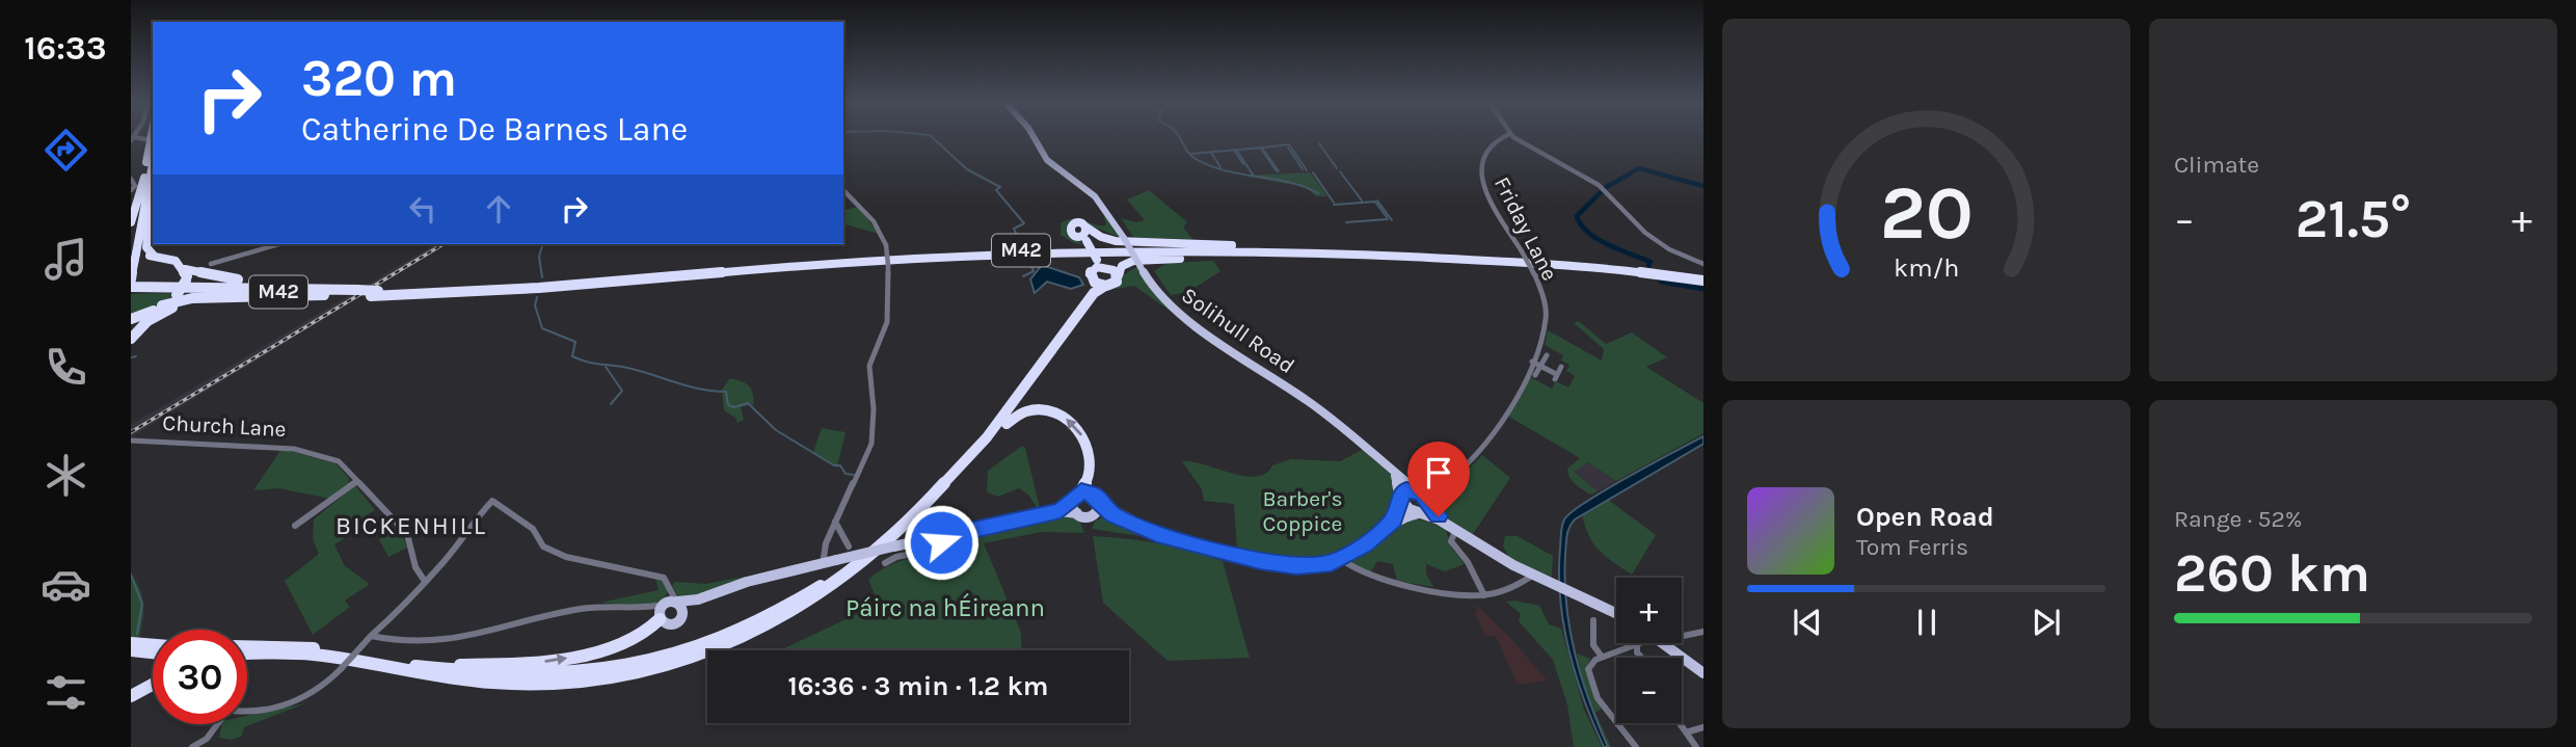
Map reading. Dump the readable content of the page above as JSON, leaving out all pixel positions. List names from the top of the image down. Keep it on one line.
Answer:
{"streets":{"highway":["M42"],"main road":["Solihull Road"],"street":["Friday Lane","Church Lane"]},"districts":["BICKENHILL"],"parks":["Barber's Coppice","Páirc na hÉireann"],"page":{"tabs":"16:33","tile":["Climate",["Range · 52%","260 km"]],"turn":["320 m","Catherine De Barnes Lane"],"heat":["−","21.5°","+"],"song":["Open Road","Tom Ferris"],"map_buttons":["+","−"],"limit":"30","trip":"16:36 · 3 min · 1.2 km","gauge":["20","km/h"]}}
